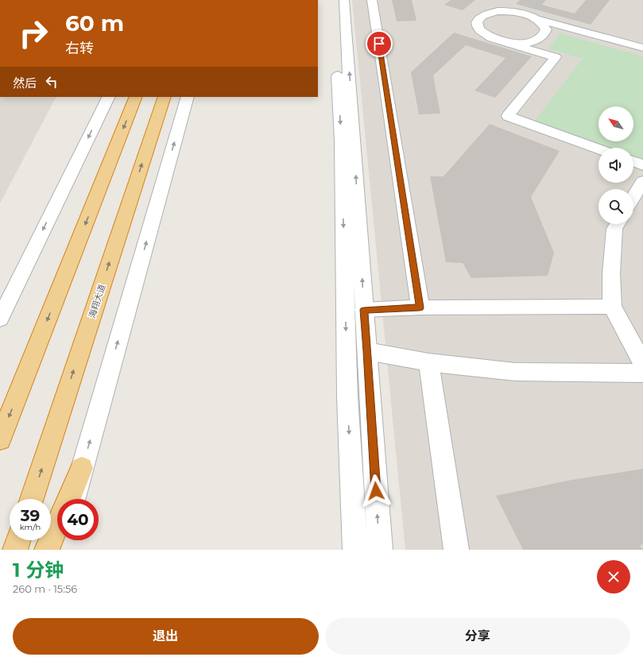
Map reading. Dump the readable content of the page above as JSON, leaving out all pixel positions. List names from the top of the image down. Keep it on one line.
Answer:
{"streets":{"highway":["海翔大道"]},"north":"top left","page":{"turn":["60 m","右转"],"then":"然后","speed":"39 km/h","limit":"40","heading":["1 分钟","260 m · 15:56"],"buttons":["退出","分享"]}}
